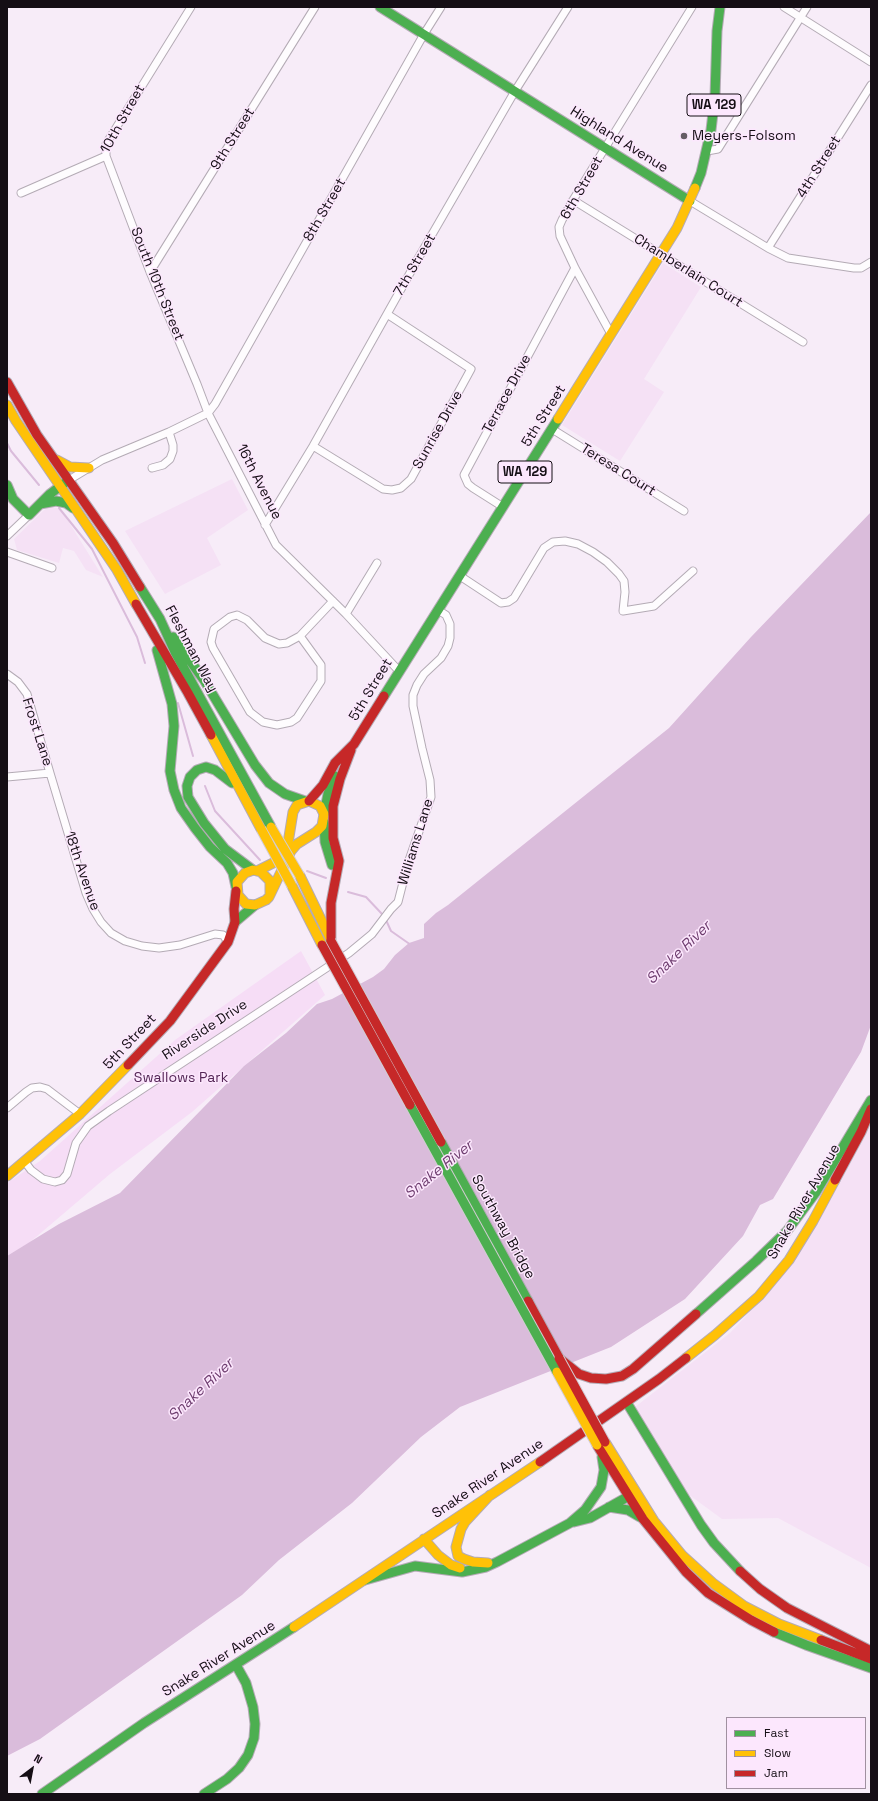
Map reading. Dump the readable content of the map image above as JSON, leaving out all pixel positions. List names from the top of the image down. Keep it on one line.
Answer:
{"streets":{"main road":["WA 129","Highland Avenue","5th Street","Fleshman Way","Snake River Avenue","Southway Bridge"],"street":["10th Street","9th Street","4th Street","6th Street","8th Street","7th Street","Chamberlain Court","South 10th Street","Terrace Drive","Sunrise Drive","Teresa Court","16th Avenue","Frost Lane","Williams Lane","18th Avenue","Riverside Drive"]},"crossings":[["WA 129","Highland Avenue"],["WA 129","5th Street"],["10th Street","South 10th Street"],["9th Street","South 10th Street"],["Highland Avenue","4th Street"],["Highland Avenue","6th Street"],["Highland Avenue","8th Street"],["Highland Avenue","7th Street"],["Highland Avenue","5th Street"],["6th Street","Chamberlain Court"],["6th Street","Terrace Drive"],["6th Street","5th Street"],["8th Street","South 10th Street"],["8th Street","16th Avenue"],["7th Street","Sunrise Drive"],["7th Street","16th Avenue"],["Chamberlain Court","5th Street"],["South 10th Street","16th Avenue"],["Terrace Drive","5th Street"],["5th Street","Teresa Court"],["5th Street","16th Avenue"],["5th Street","Williams Lane"],["5th Street","18th Avenue"],["5th Street","Riverside Drive"],["Fleshman Way","Southway Bridge"],["Frost Lane","18th Avenue"],["Williams Lane","Riverside Drive"]],"water":["Snake River"],"parks":["Swallows Park"],"places":["Meyers-Folsom"],"legend":["Fast","Slow","Jam"],"north":"top right"}
